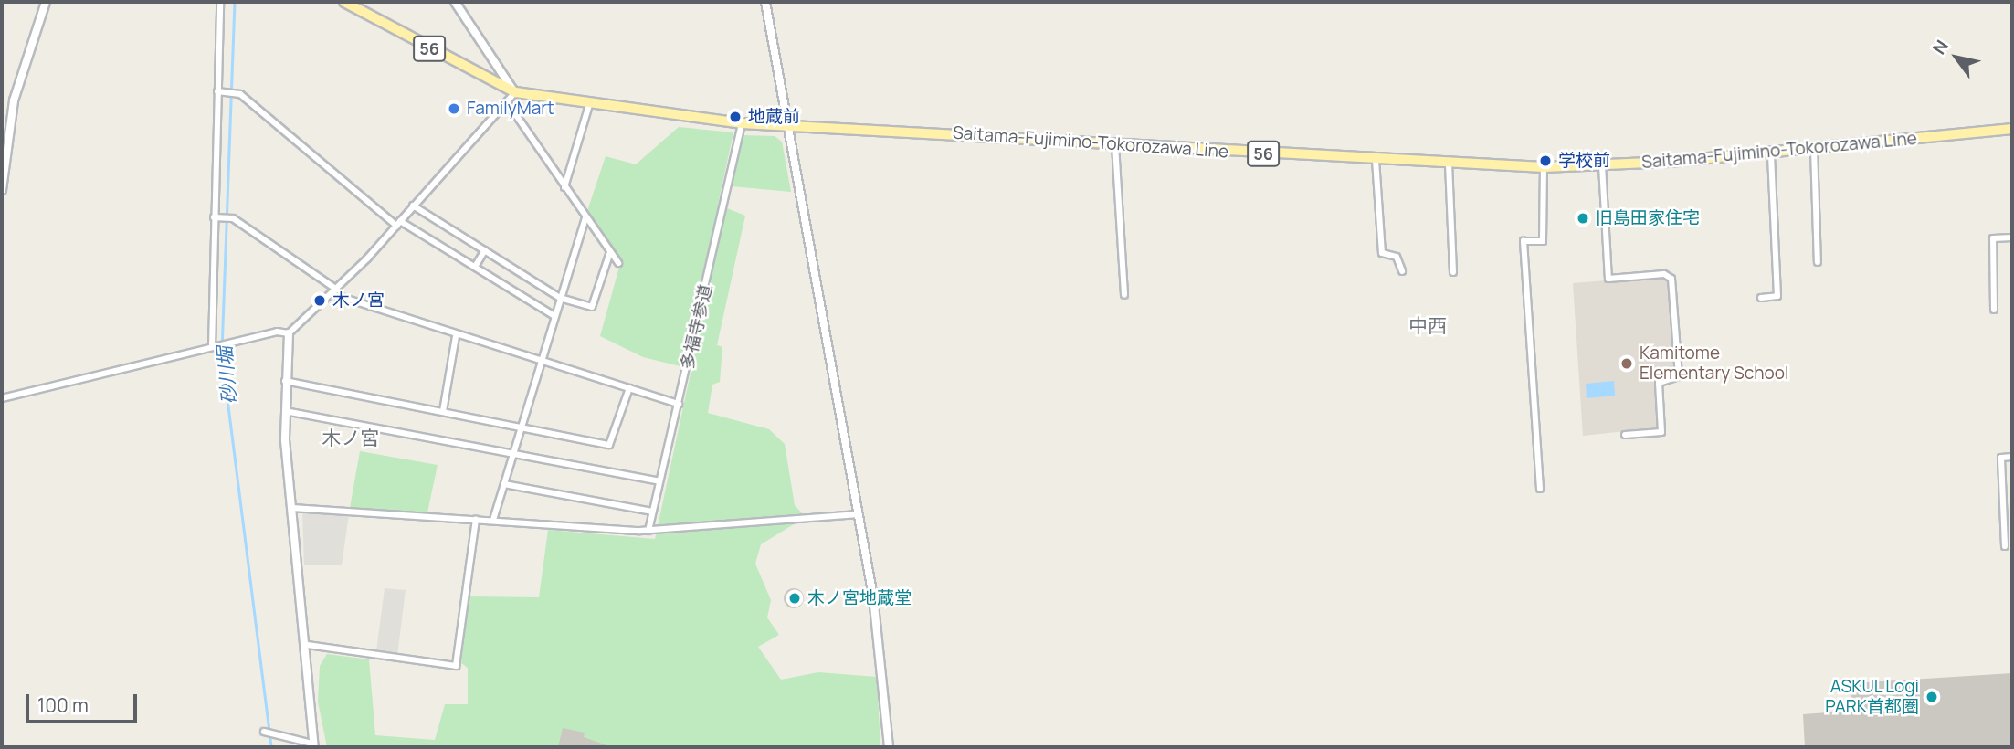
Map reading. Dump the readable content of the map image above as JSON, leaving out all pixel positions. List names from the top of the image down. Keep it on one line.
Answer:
{"streets":{"main road":["56","Saitama-Fujimino-Tokorozawa Line"],"street":["多福寺参道"]},"crossings":[["Saitama-Fujimino-Tokorozawa Line","多福寺参道"]],"districts":["中西","木ノ宮"],"water":["砂川堀"],"places":["FamilyMart","地蔵前","学校前","旧島田家住宅","木ノ宮","Kamitome Elementary School","木ノ宮地蔵堂","ASKUL Logi PARK首都圏"],"scale_bar":"100 m","north":"top left"}
